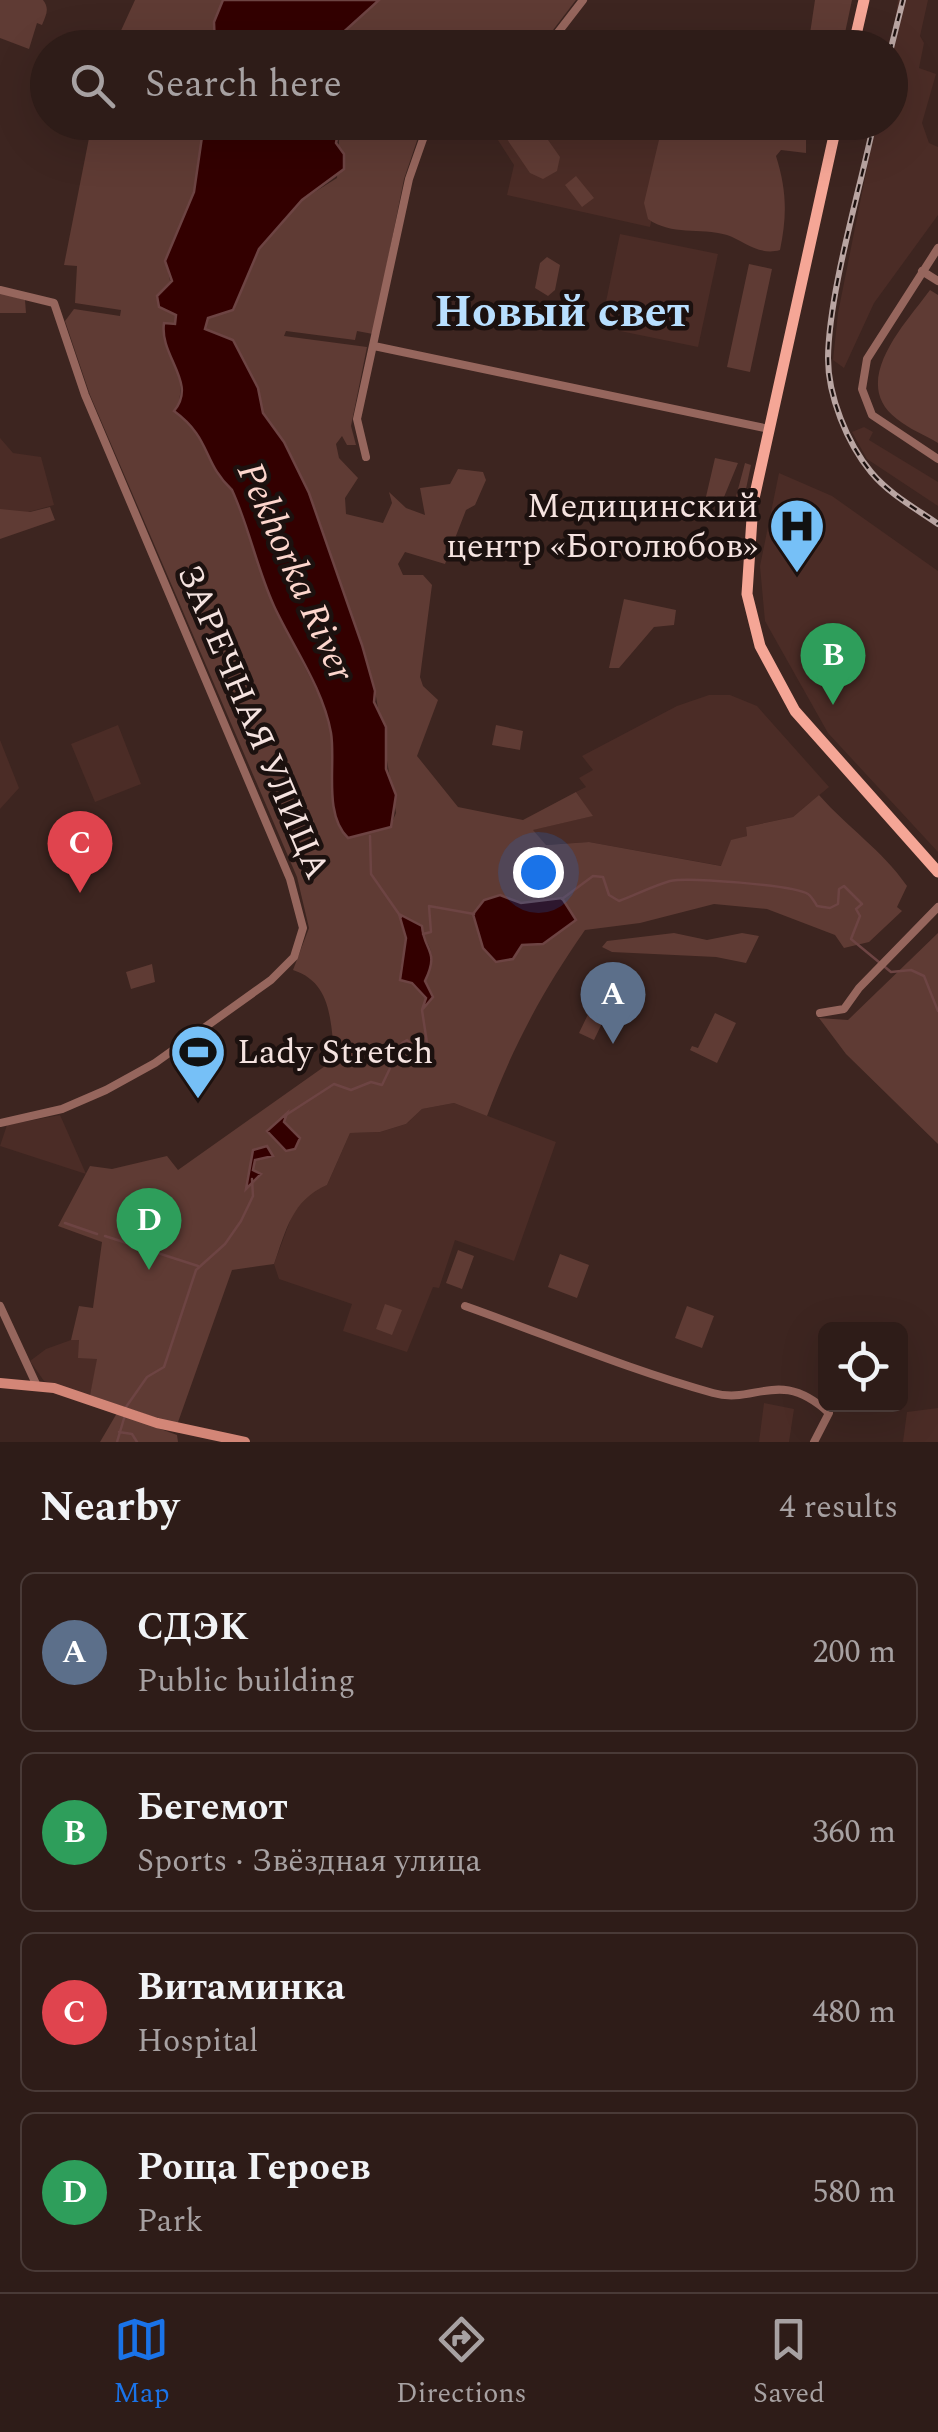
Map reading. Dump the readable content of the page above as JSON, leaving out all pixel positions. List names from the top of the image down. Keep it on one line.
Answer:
{"streets":{"street":["ЗАРЕЧНАЯ УЛИЦА"]},"districts":["Новый свет"],"water":["Pekhorka River"],"places":{"hospital":["Медицинский центр «Боголюбов»"],"sports":["Lady Stretch"]},"page":{"search":"Search here","pins":["B","C","A","D"],"heading":["Nearby","4 results"],"list":[{"mark":"A","name":"СДЭК","note":"Public building","value":"200 m"},{"mark":"B","name":"Бегемот","note":"Sports · Звёздная улица","value":"360 m"},{"mark":"C","name":"Витаминка","note":"Hospital","value":"480 m"},{"mark":"D","name":"Роща Героев","note":"Park","value":"580 m"}],"nav":["Map","Directions","Saved"]}}
